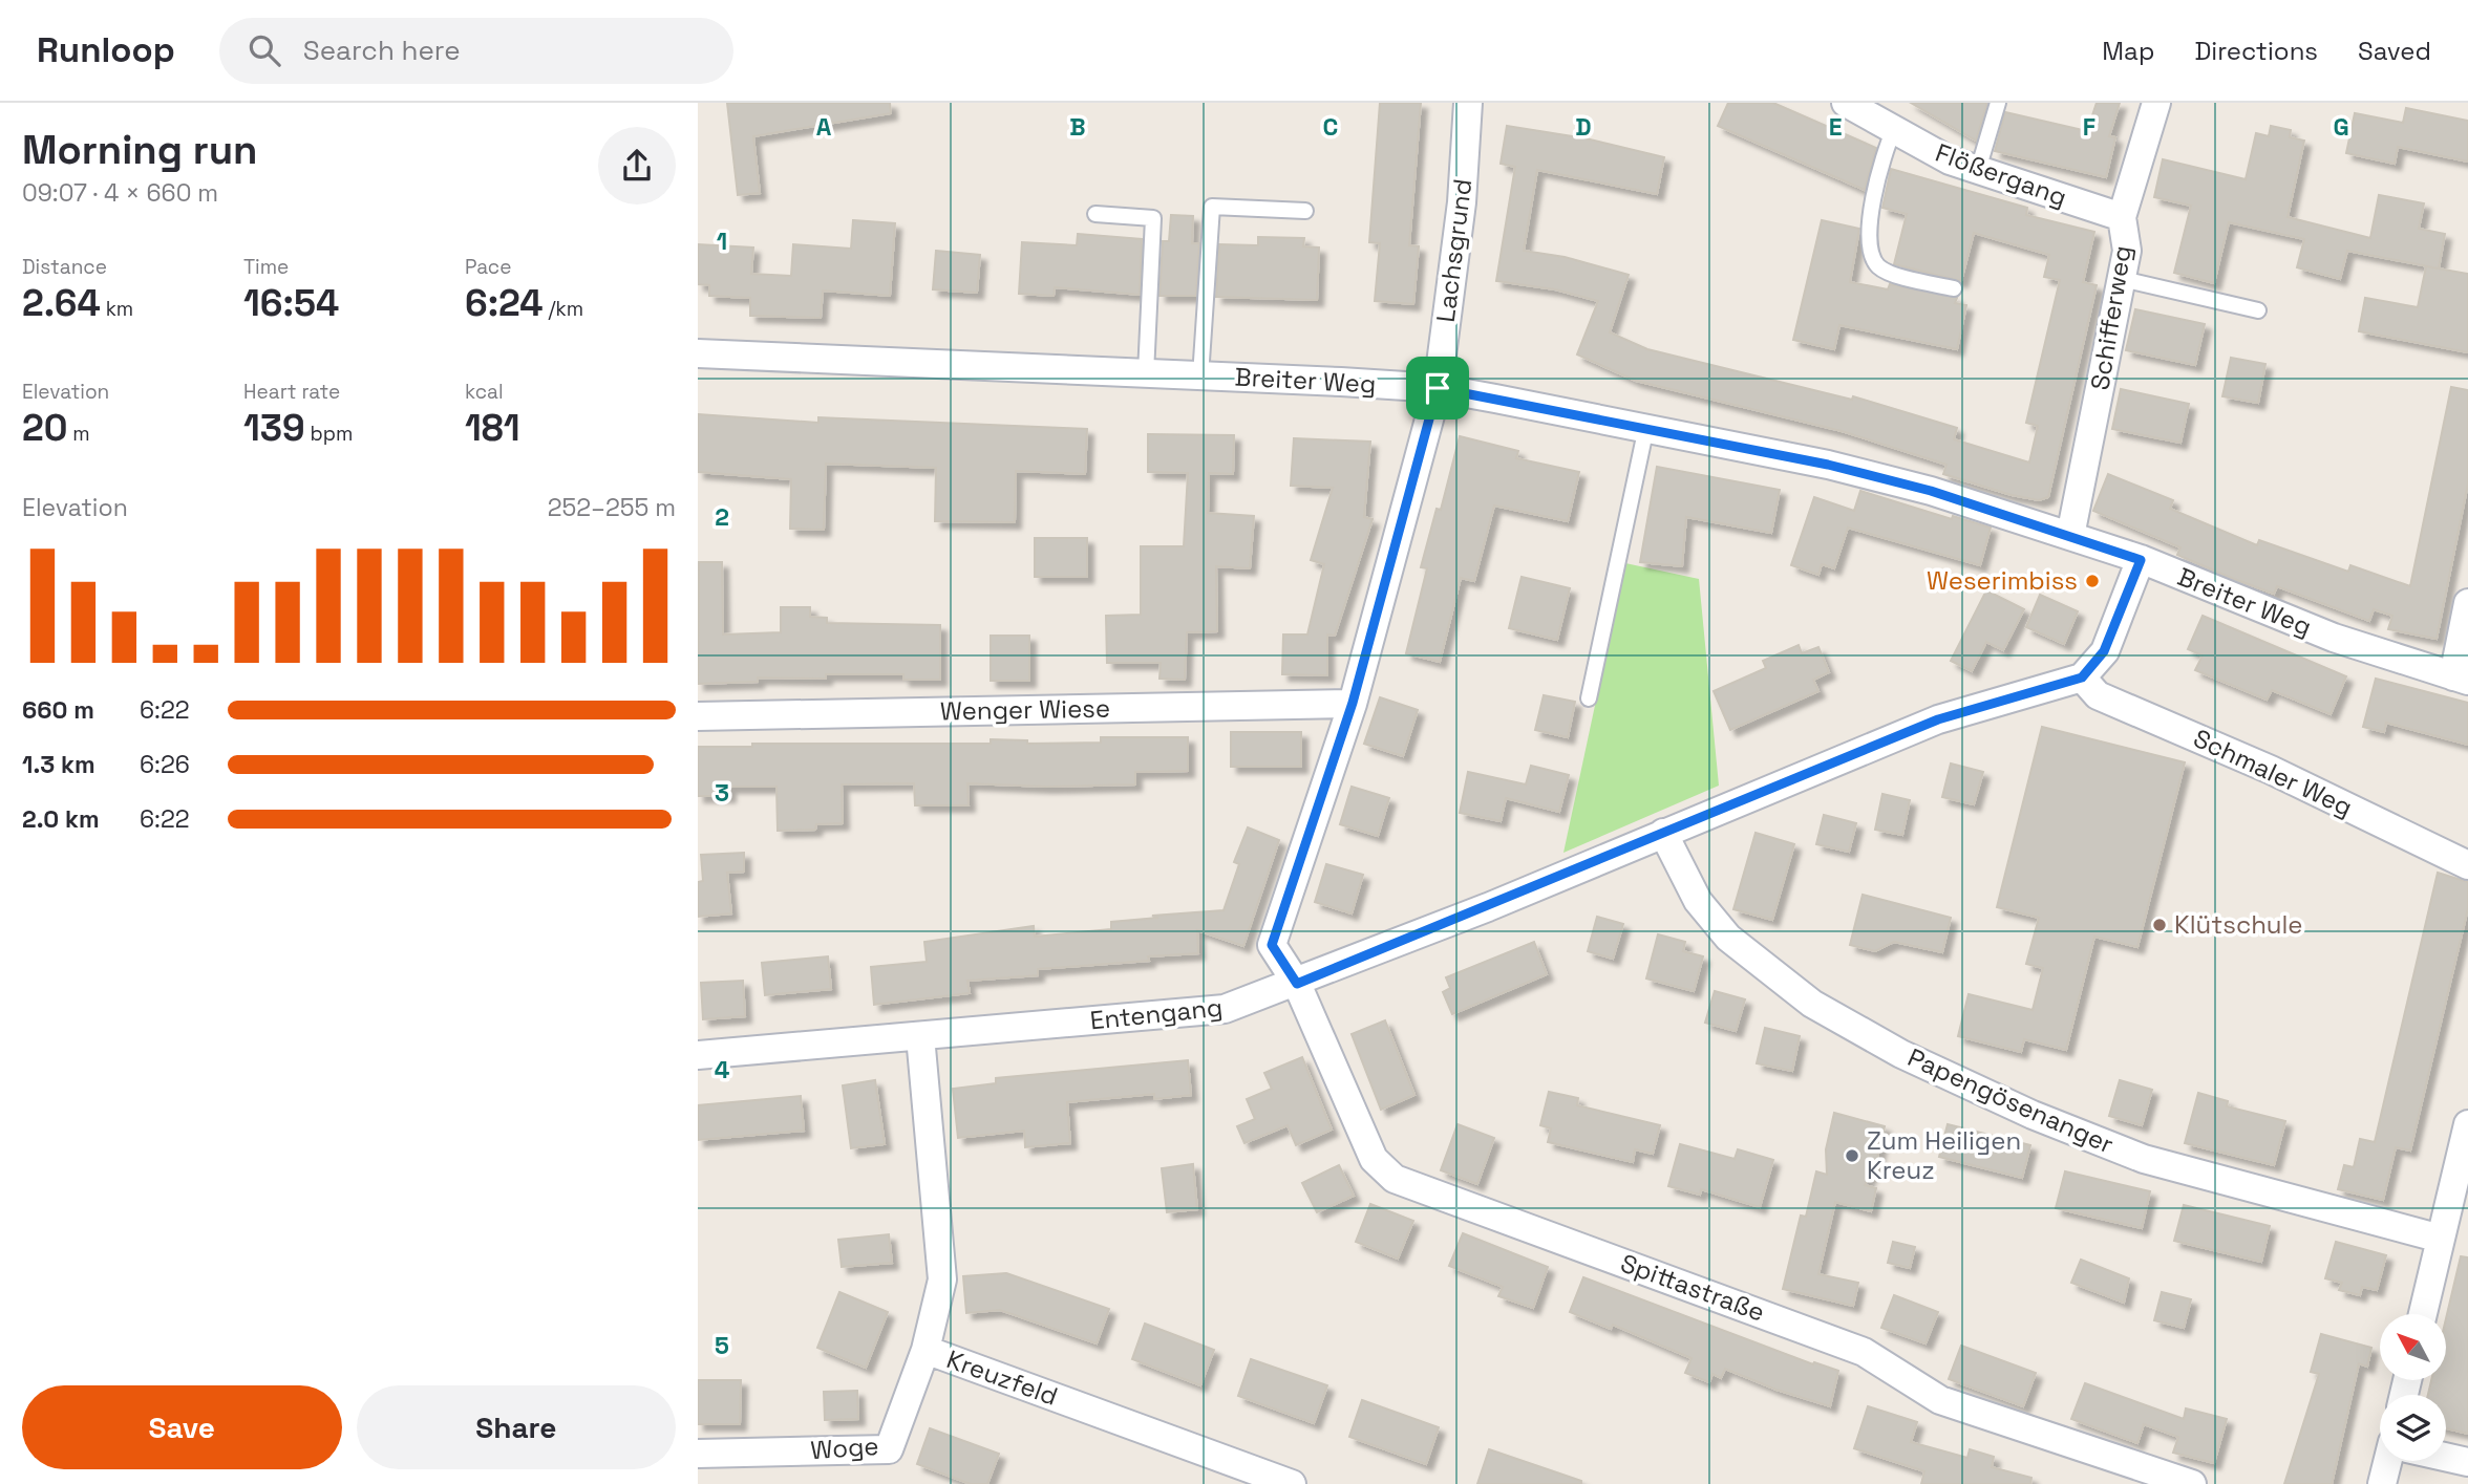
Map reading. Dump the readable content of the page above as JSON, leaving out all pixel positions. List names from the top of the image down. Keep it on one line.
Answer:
{"streets":{"street":["Flößergang","Lachsgrund","Schifferweg","Breiter Weg","Wenger Wiese","Schmaler Weg","Entengang","Papengösenanger","Spittastraße","Kreuzfeld","Woge"]},"crossings":[["Flößergang","Schifferweg"],["Lachsgrund","Breiter Weg"],["Lachsgrund","Wenger Wiese"],["Lachsgrund","Entengang"],["Lachsgrund","Spittastraße"],["Schifferweg","Breiter Weg"],["Schmaler Weg","Entengang"],["Entengang","Papengösenanger"],["Entengang","Spittastraße"],["Entengang","Kreuzfeld"],["Kreuzfeld","Woge"]],"places":["Weserimbiss","Klütschule","Zum Heiligen Kreuz"],"north":"top left","page":{"header":"Runloop","search":"Search here","nav":["Map","Directions","Saved"],"heading":["Morning run","09:07 · 4 × 660 m"],"stats":[["Distance","2.64 km"],["Time","16:54"],["Pace","6:24 /km"],["Elevation","20 m"],["Heart rate","139 bpm"],["kcal","181"]],"chart":["Elevation","252–255 m"],"list":[{"name":"660 m","note":"6:22"},{"name":"1.3 km","note":"6:26"},{"name":"2.0 km","note":"6:22"}],"buttons":["Save","Share"]},"grid":{"columns":["A","B","C","D","E","F","G"],"rows":["1","2","3","4","5"]}}
